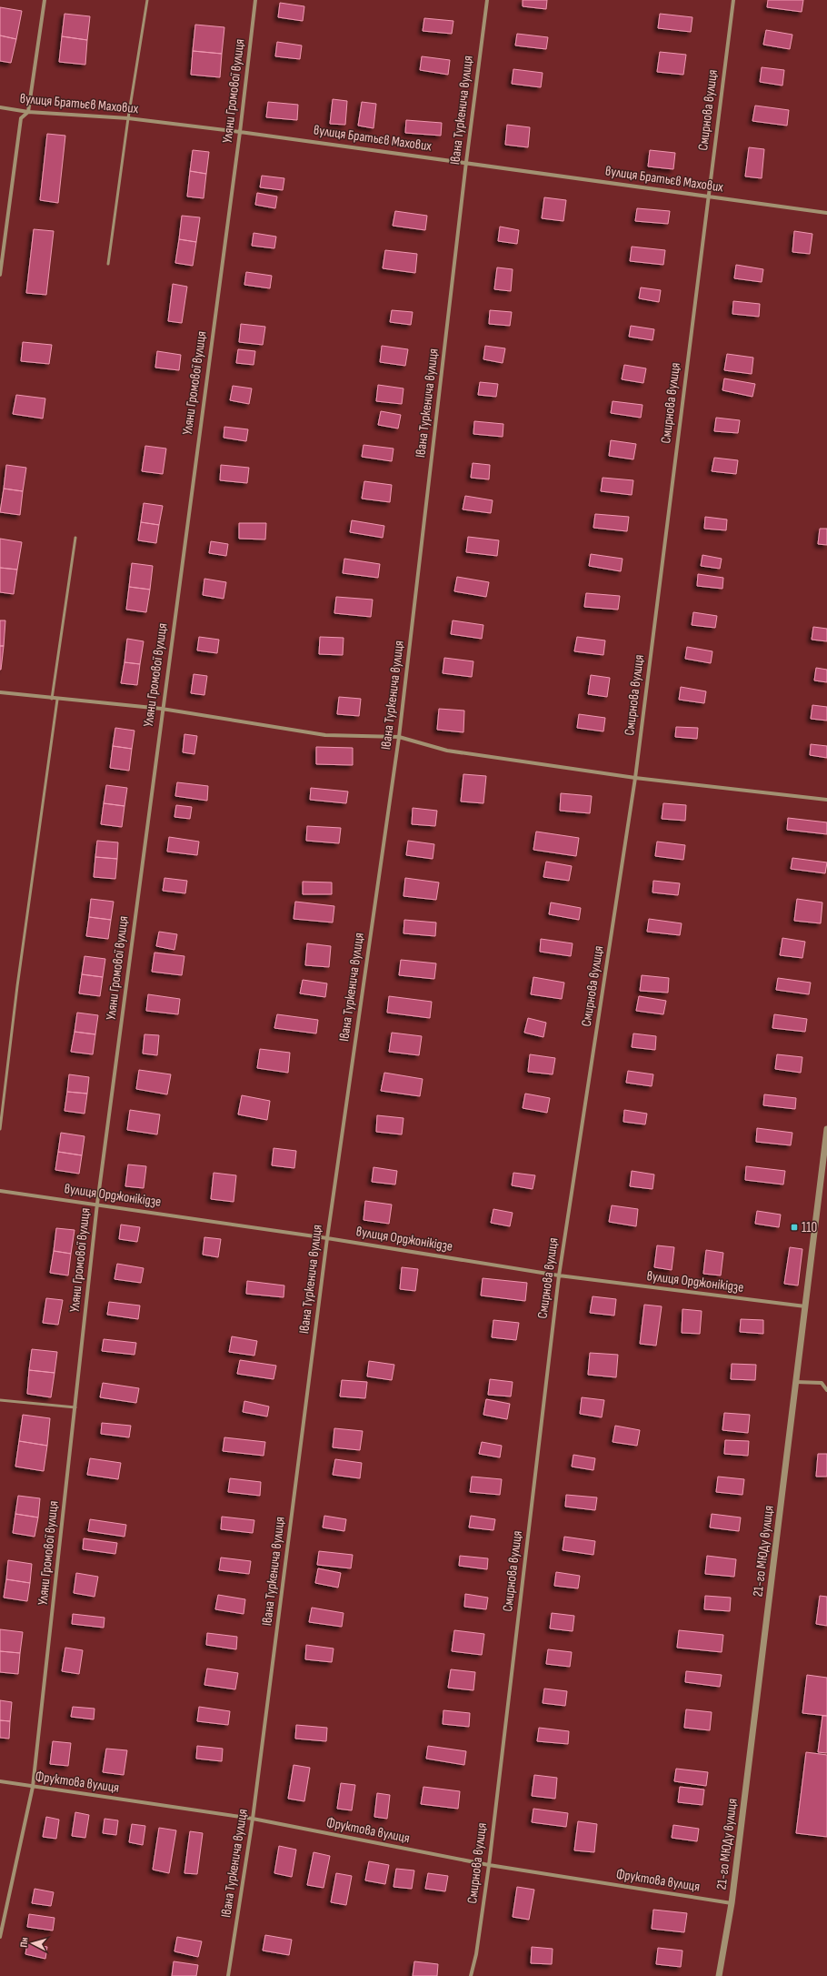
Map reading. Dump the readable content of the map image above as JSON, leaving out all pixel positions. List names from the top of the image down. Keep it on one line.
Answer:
{"streets":{"street":["Уляни Громової вулиця","вулиця Братьєв Махових","Івана Туркенича вулиця","Смирнова вулиця","вулиця Орджонікідзе","21-го МЮДу вулиця","Фруктова вулиця"]},"crossings":[["Уляни Громової вулиця","вулиця Братьєв Махових"],["Уляни Громової вулиця","вулиця Орджонікідзе"],["Уляни Громової вулиця","Фруктова вулиця"],["вулиця Братьєв Махових","Івана Туркенича вулиця"],["вулиця Братьєв Махових","Смирнова вулиця"],["Івана Туркенича вулиця","вулиця Орджонікідзе"],["Івана Туркенича вулиця","Фруктова вулиця"],["Смирнова вулиця","вулиця Орджонікідзе"],["Смирнова вулиця","Фруктова вулиця"],["вулиця Орджонікідзе","21-го МЮДу вулиця"],["21-го МЮДу вулиця","Фруктова вулиця"]],"places":{"transit":["110"]},"north":"left"}
